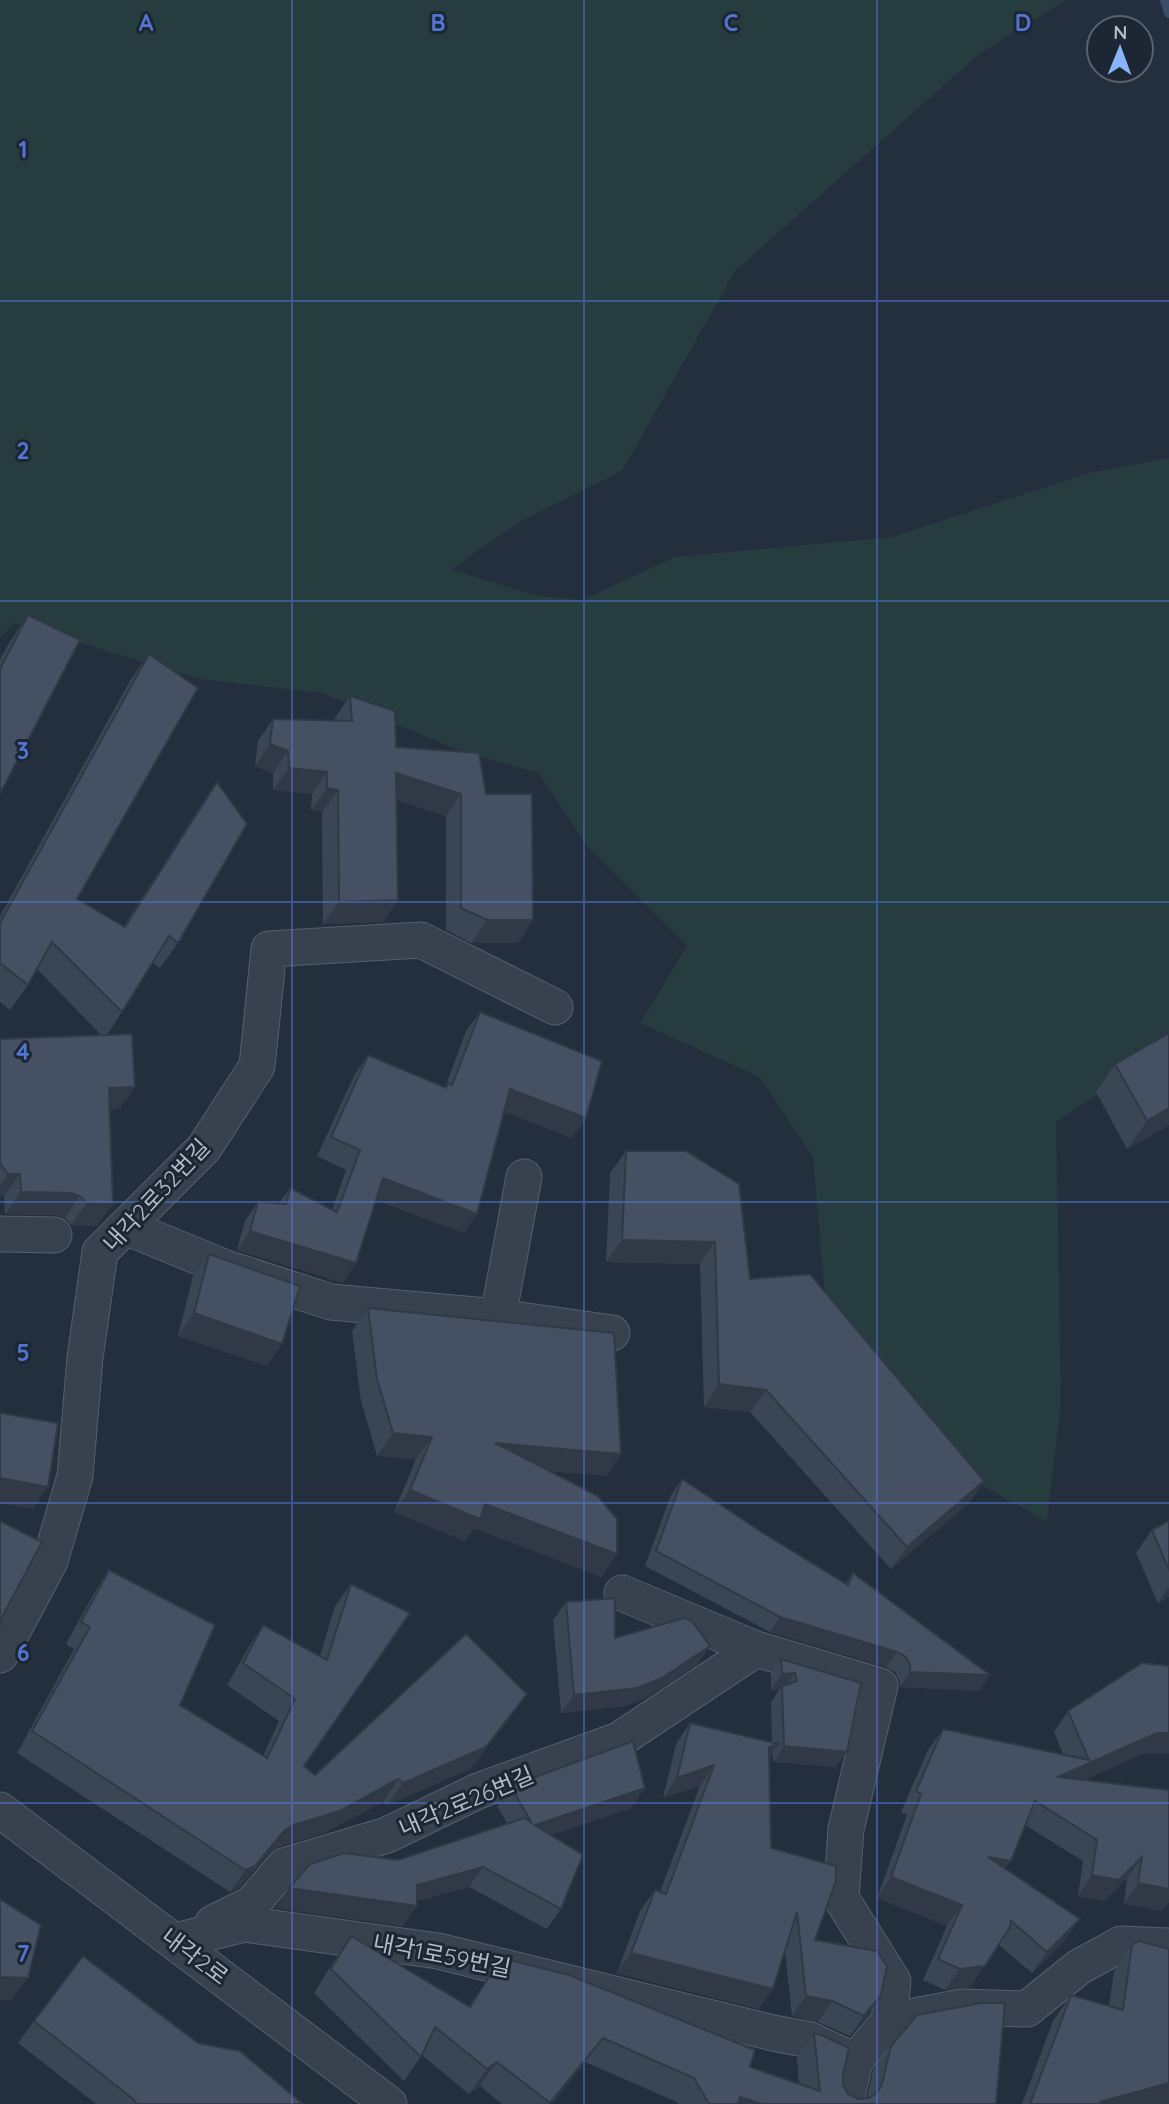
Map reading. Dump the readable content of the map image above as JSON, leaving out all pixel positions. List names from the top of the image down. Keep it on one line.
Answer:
{"streets":{"street":["내각2로32번길","내각2로26번길","내각1로59번길","내각2로"]},"crossings":[["내각2로26번길","내각1로59번길"],["내각2로26번길","내각2로"],["내각1로59번길","내각2로"]],"north":"top","grid":{"columns":["A","B","C","D"],"rows":["1","2","3","4","5","6","7"]}}
